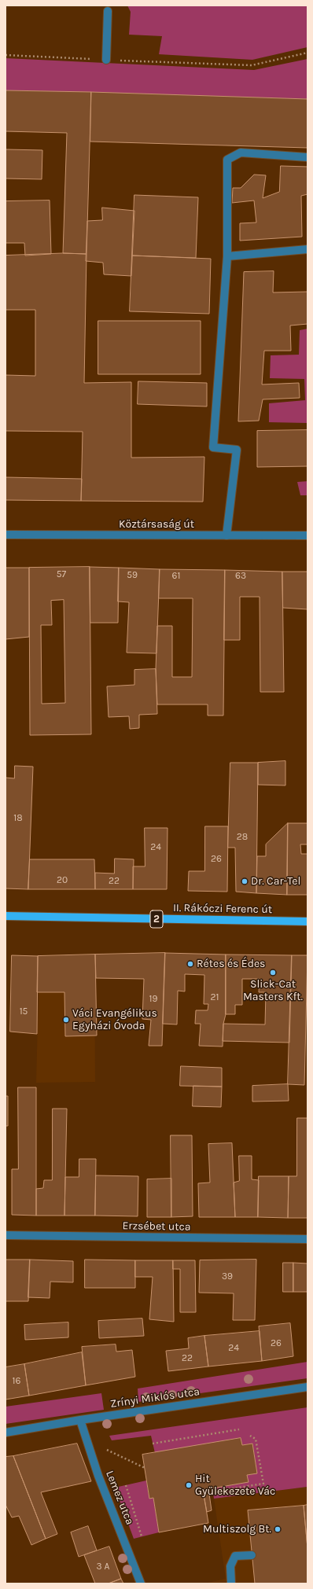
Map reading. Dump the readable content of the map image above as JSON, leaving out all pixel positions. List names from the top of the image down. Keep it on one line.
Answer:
{"streets":{"main road":["II. Rákóczi Ferenc út","2"],"street":["Köztársaság út","Erzsébet utca","Zrínyi Miklós utca","Lemez utca"]},"crossings":[["Zrínyi Miklós utca","Lemez utca"]],"places":["Dr. Car-Tel","Rétes és Édes","Slick-Cat Masters Kft.","Váci Evangélikus Egyházi Óvoda","Hit Gyülekezete Vác","Multiszolg Bt."],"house_numbers":["57","59","61","63","18","28","24","26","20","22","21","19","15","39","26","24","22","16","3 A"]}
